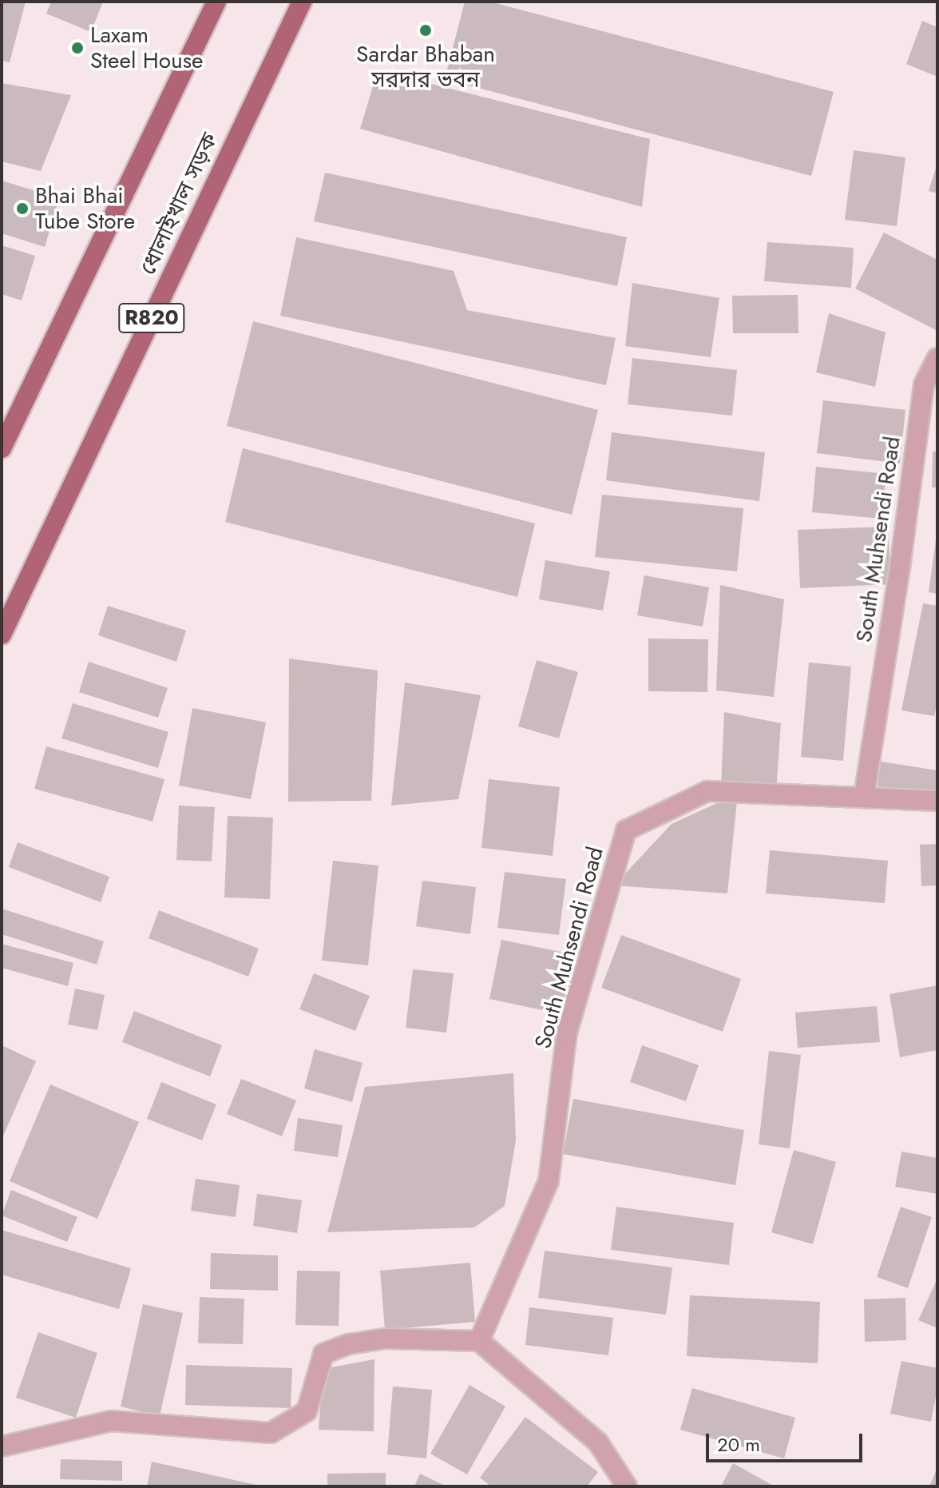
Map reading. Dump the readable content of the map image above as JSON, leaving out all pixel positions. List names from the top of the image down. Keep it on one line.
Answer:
{"streets":{"main road":["ধোলাইখাল সড়ক","R820"],"street":["South Muhsendi Road"]},"places":["Sardar Bhaban সরদার ভবন","Laxam Steel House","Bhai Bhai Tube Store"],"scale_bar":"20 m"}
